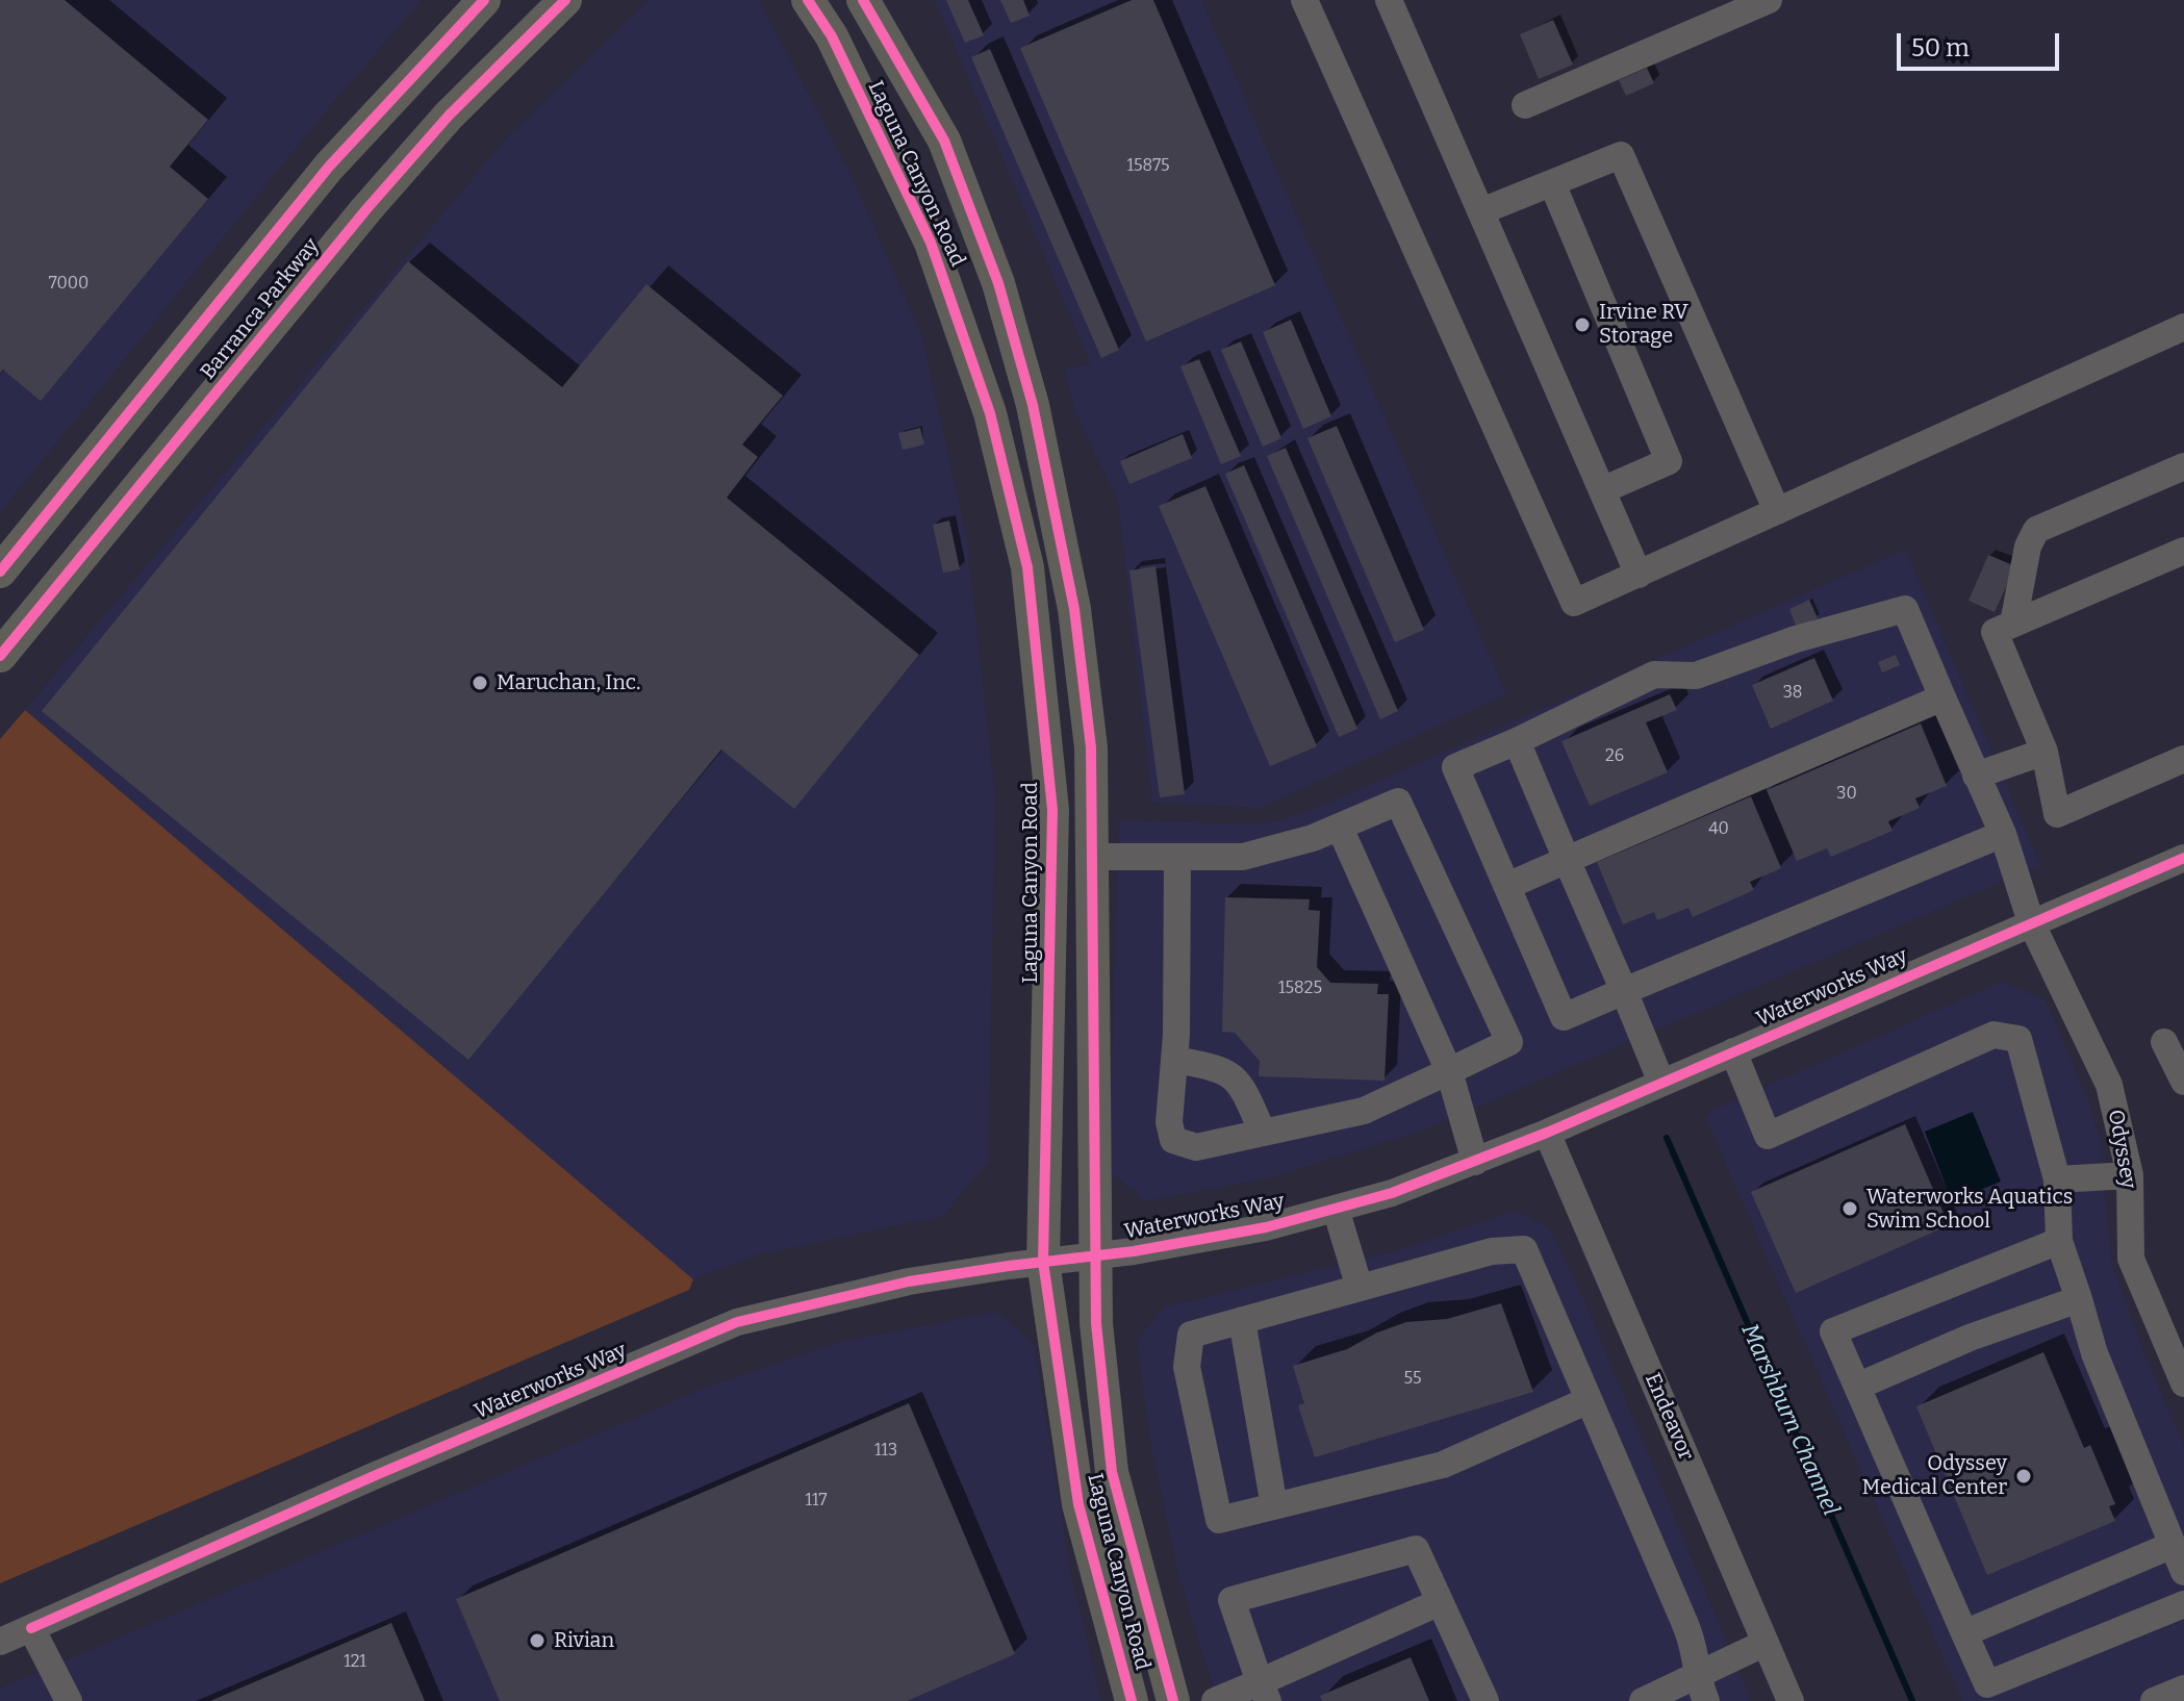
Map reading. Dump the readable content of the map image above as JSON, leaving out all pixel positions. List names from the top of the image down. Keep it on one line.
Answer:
{"streets":{"main road":["Laguna Canyon Road","Barranca Parkway"],"street":["Waterworks Way","Odyssey","Endeavor"]},"crossings":[["Laguna Canyon Road","Waterworks Way"],["Waterworks Way","Odyssey"],["Waterworks Way","Endeavor"]],"water":["Marshburn Channel"],"places":["Irvine RV Storage","Maruchan, Inc.","Waterworks Aquatics Swim School","Odyssey Medical Center","Rivian"],"house_numbers":["15875","7000","38","26","30","40","15825","55","113","117","121"],"scale_bar":"50 m"}
